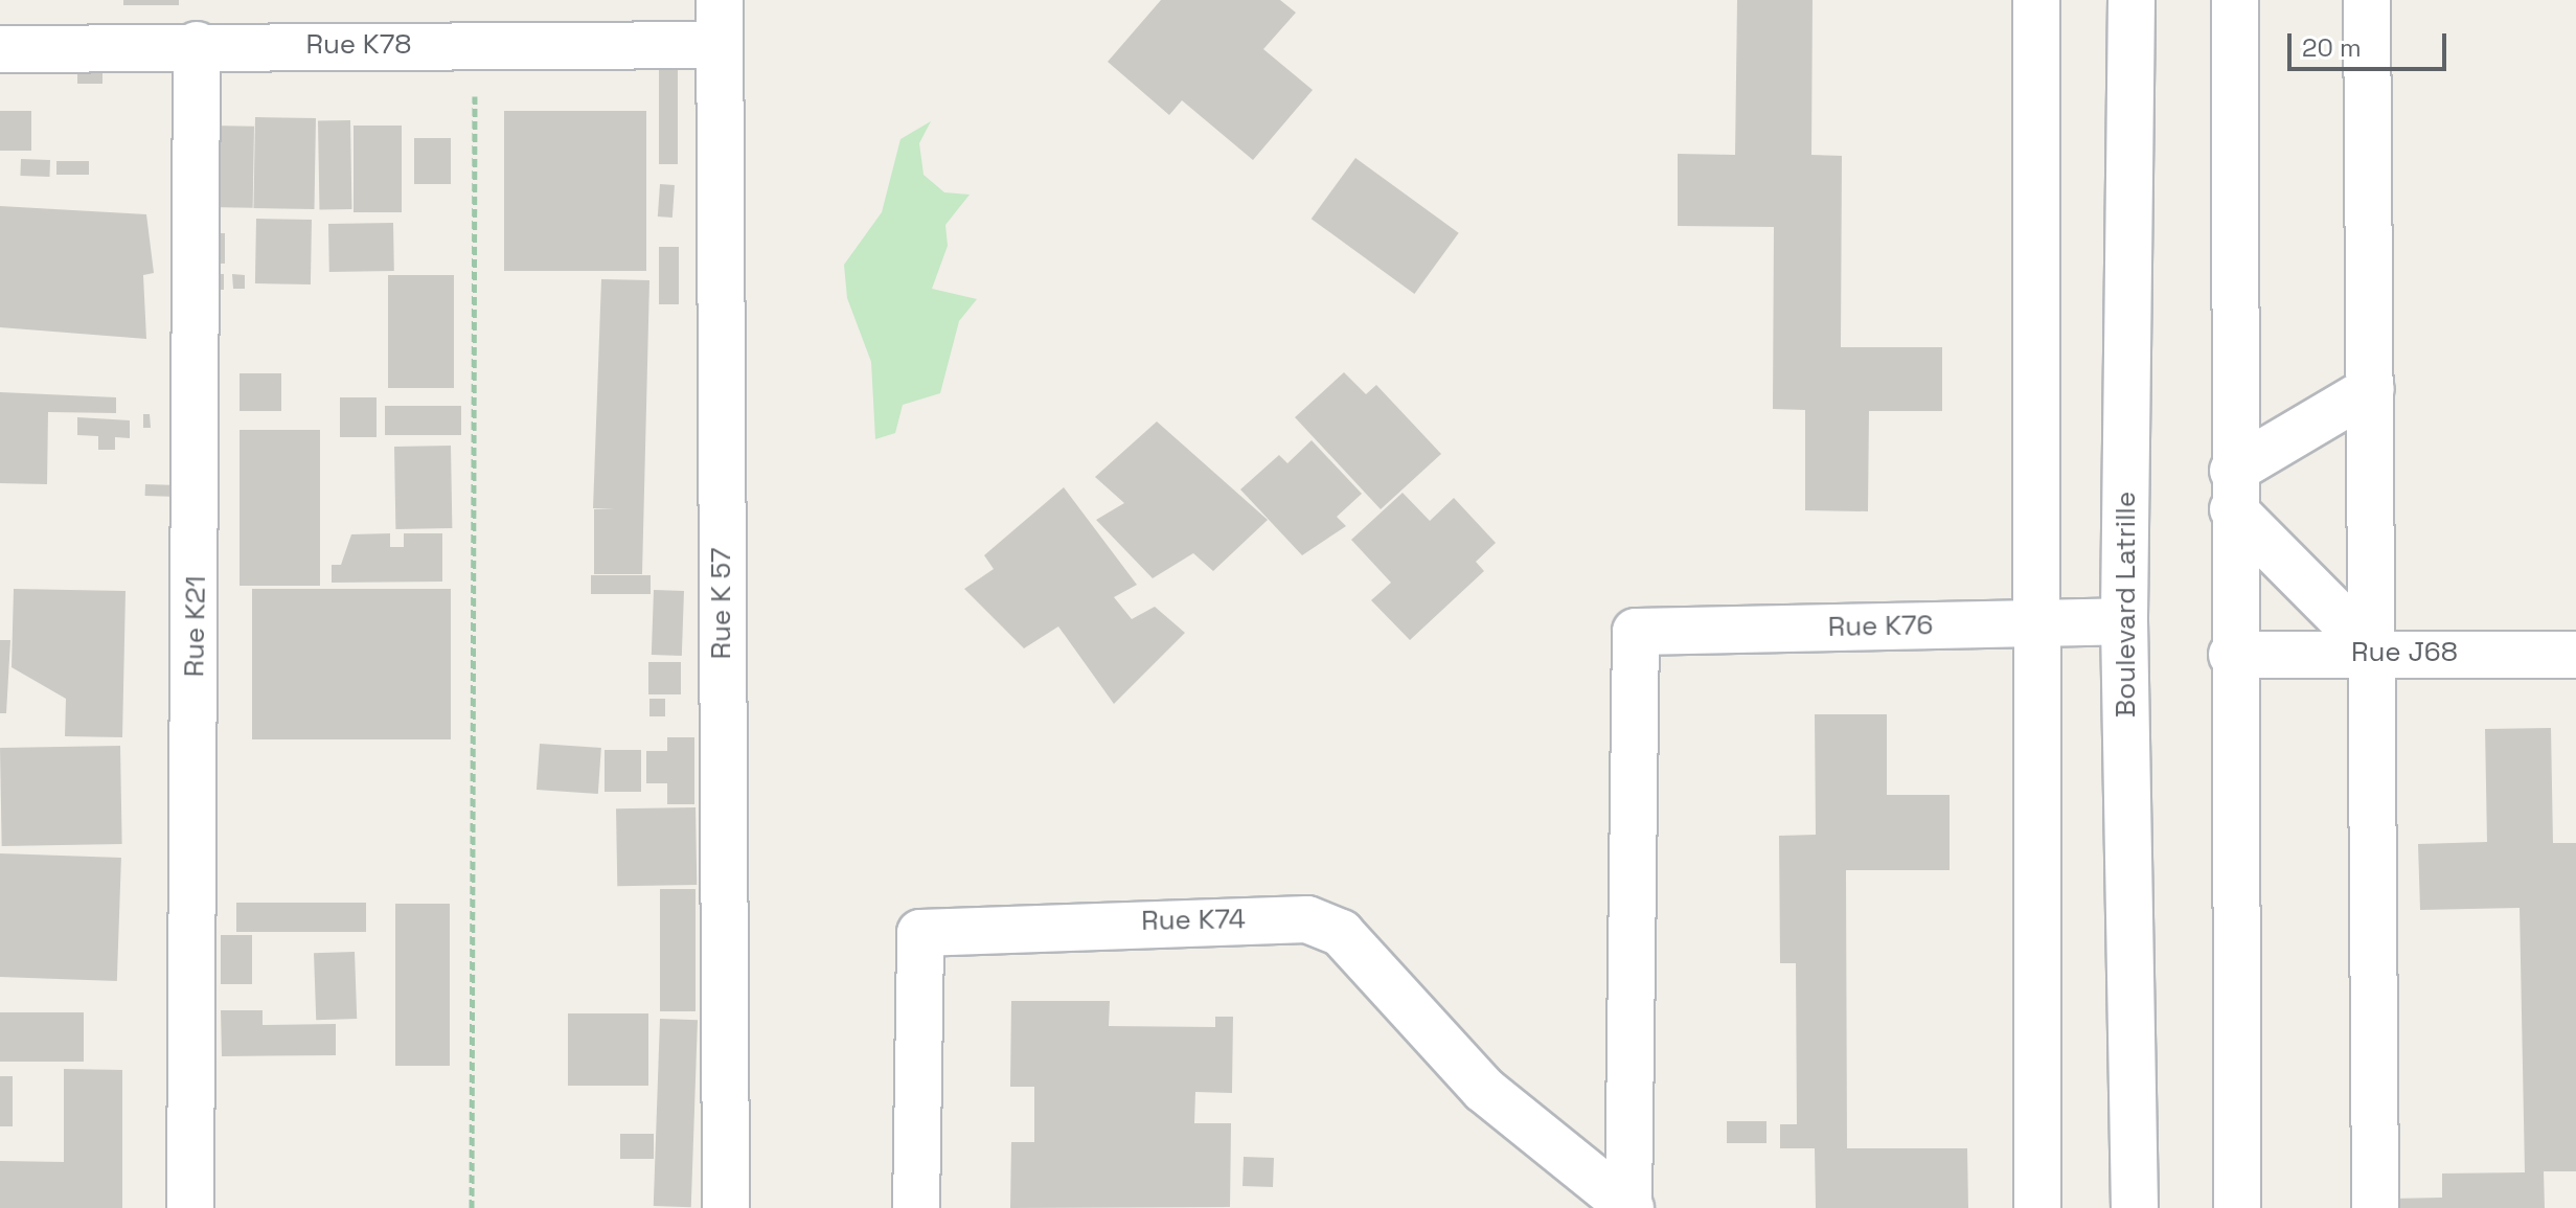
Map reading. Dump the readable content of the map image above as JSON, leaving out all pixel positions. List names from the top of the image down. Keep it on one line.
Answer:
{"streets":{"street":["Rue K78","Rue K 57","Boulevard Latrille","Rue K21","Rue K76","Rue J68","Rue K74"]},"crossings":[["Rue K78","Rue K 57"],["Rue K78","Rue K21"],["Boulevard Latrille","Rue K76"],["Rue K76","Rue K74"]],"scale_bar":"20 m"}
